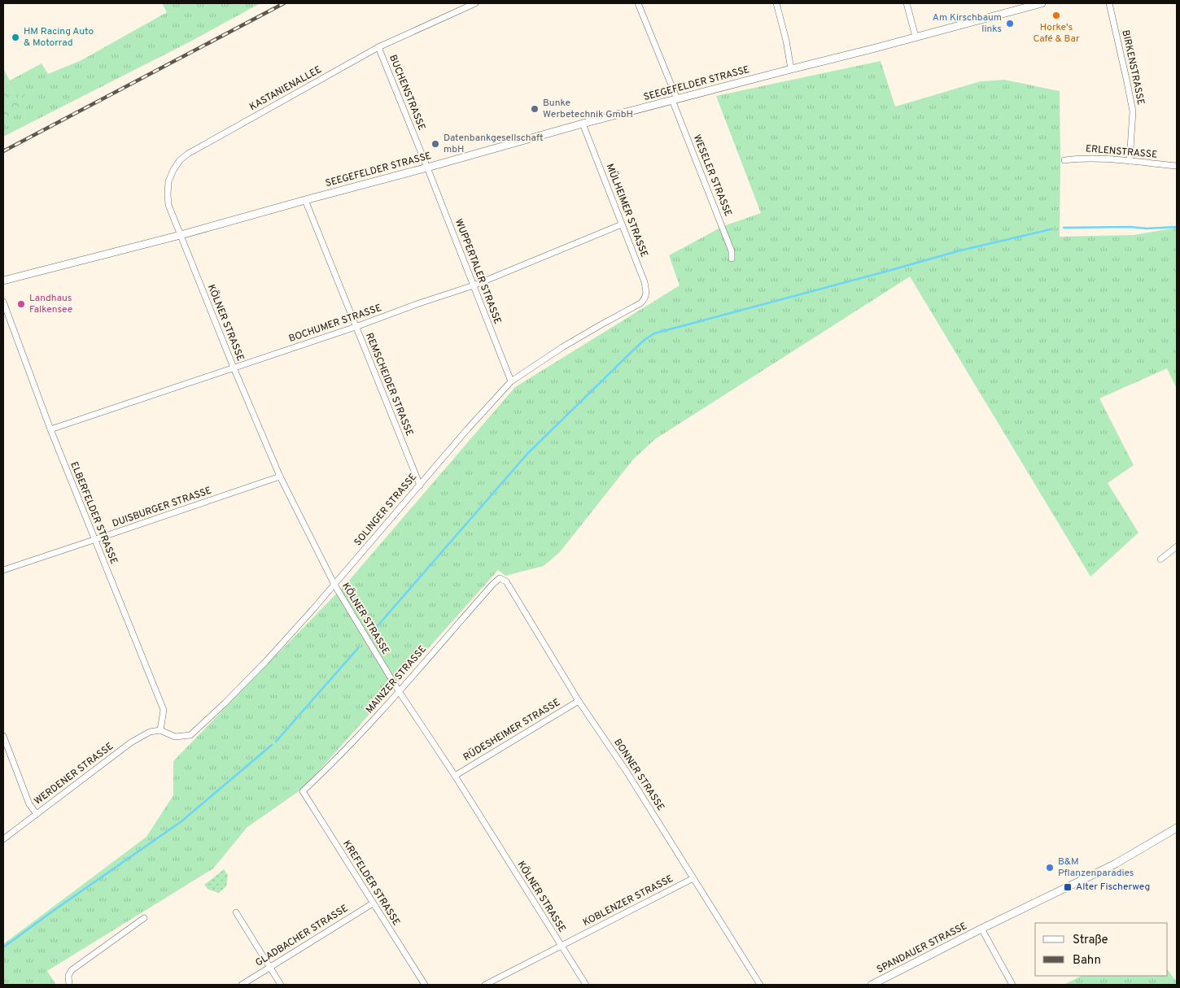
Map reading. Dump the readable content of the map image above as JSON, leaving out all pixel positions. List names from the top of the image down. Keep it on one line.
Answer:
{"streets":{"street":["BIRKENSTRASSE","SEEGEFELDER STRASSE","KASTANIENALLEE","BUCHENSTRASSE","ERLENSTRASSE","WESELER STRASSE","MÜLHEIMER STRASSE","WUPPERTALER STRASSE","KÖLNER STRASSE","BOCHUMER STRASSE","REMSCHEIDER STRASSE","DUISBURGER STRASSE","SOLINGER STRASSE","ELBERFELDER STRASSE","MAINZER STRASSE","RÜDESHEIMER STRASSE","WERDENER STRASSE","BONNER STRASSE","KREFELDER STRASSE","KOBLENZER STRASSE","GLADBACHER STRASSE","SPANDAUER STRASSE"]},"crossings":[["BIRKENSTRASSE","ERLENSTRASSE"],["SEEGEFELDER STRASSE","KASTANIENALLEE"],["SEEGEFELDER STRASSE","BUCHENSTRASSE"],["SEEGEFELDER STRASSE","WESELER STRASSE"],["SEEGEFELDER STRASSE","MÜLHEIMER STRASSE"],["SEEGEFELDER STRASSE","WUPPERTALER STRASSE"],["SEEGEFELDER STRASSE","KÖLNER STRASSE"],["SEEGEFELDER STRASSE","REMSCHEIDER STRASSE"],["KASTANIENALLEE","BUCHENSTRASSE"],["KASTANIENALLEE","KÖLNER STRASSE"],["BUCHENSTRASSE","WUPPERTALER STRASSE"],["MÜLHEIMER STRASSE","BOCHUMER STRASSE"],["MÜLHEIMER STRASSE","SOLINGER STRASSE"],["WUPPERTALER STRASSE","BOCHUMER STRASSE"],["WUPPERTALER STRASSE","SOLINGER STRASSE"],["KÖLNER STRASSE","BOCHUMER STRASSE"],["KÖLNER STRASSE","DUISBURGER STRASSE"],["KÖLNER STRASSE","SOLINGER STRASSE"],["KÖLNER STRASSE","MAINZER STRASSE"],["KÖLNER STRASSE","RÜDESHEIMER STRASSE"],["KÖLNER STRASSE","KOBLENZER STRASSE"],["BOCHUMER STRASSE","REMSCHEIDER STRASSE"],["BOCHUMER STRASSE","ELBERFELDER STRASSE"],["REMSCHEIDER STRASSE","SOLINGER STRASSE"],["DUISBURGER STRASSE","ELBERFELDER STRASSE"],["SOLINGER STRASSE","ELBERFELDER STRASSE"],["SOLINGER STRASSE","WERDENER STRASSE"],["ELBERFELDER STRASSE","WERDENER STRASSE"],["MAINZER STRASSE","BONNER STRASSE"],["MAINZER STRASSE","KREFELDER STRASSE"],["RÜDESHEIMER STRASSE","BONNER STRASSE"],["BONNER STRASSE","KOBLENZER STRASSE"],["KREFELDER STRASSE","GLADBACHER STRASSE"]],"places":{"other":["Horke's Café & Bar","Am Kirschbaum links","HM Racing Auto & Motorrad","Bunke Werbetechnik GmbH","Datenbankgesellschaft mbH","Landhaus Falkensee","B&M Pflanzenparadies"],"transit":["Alter Fischerweg"]},"legend":["Straße","Bahn"]}
